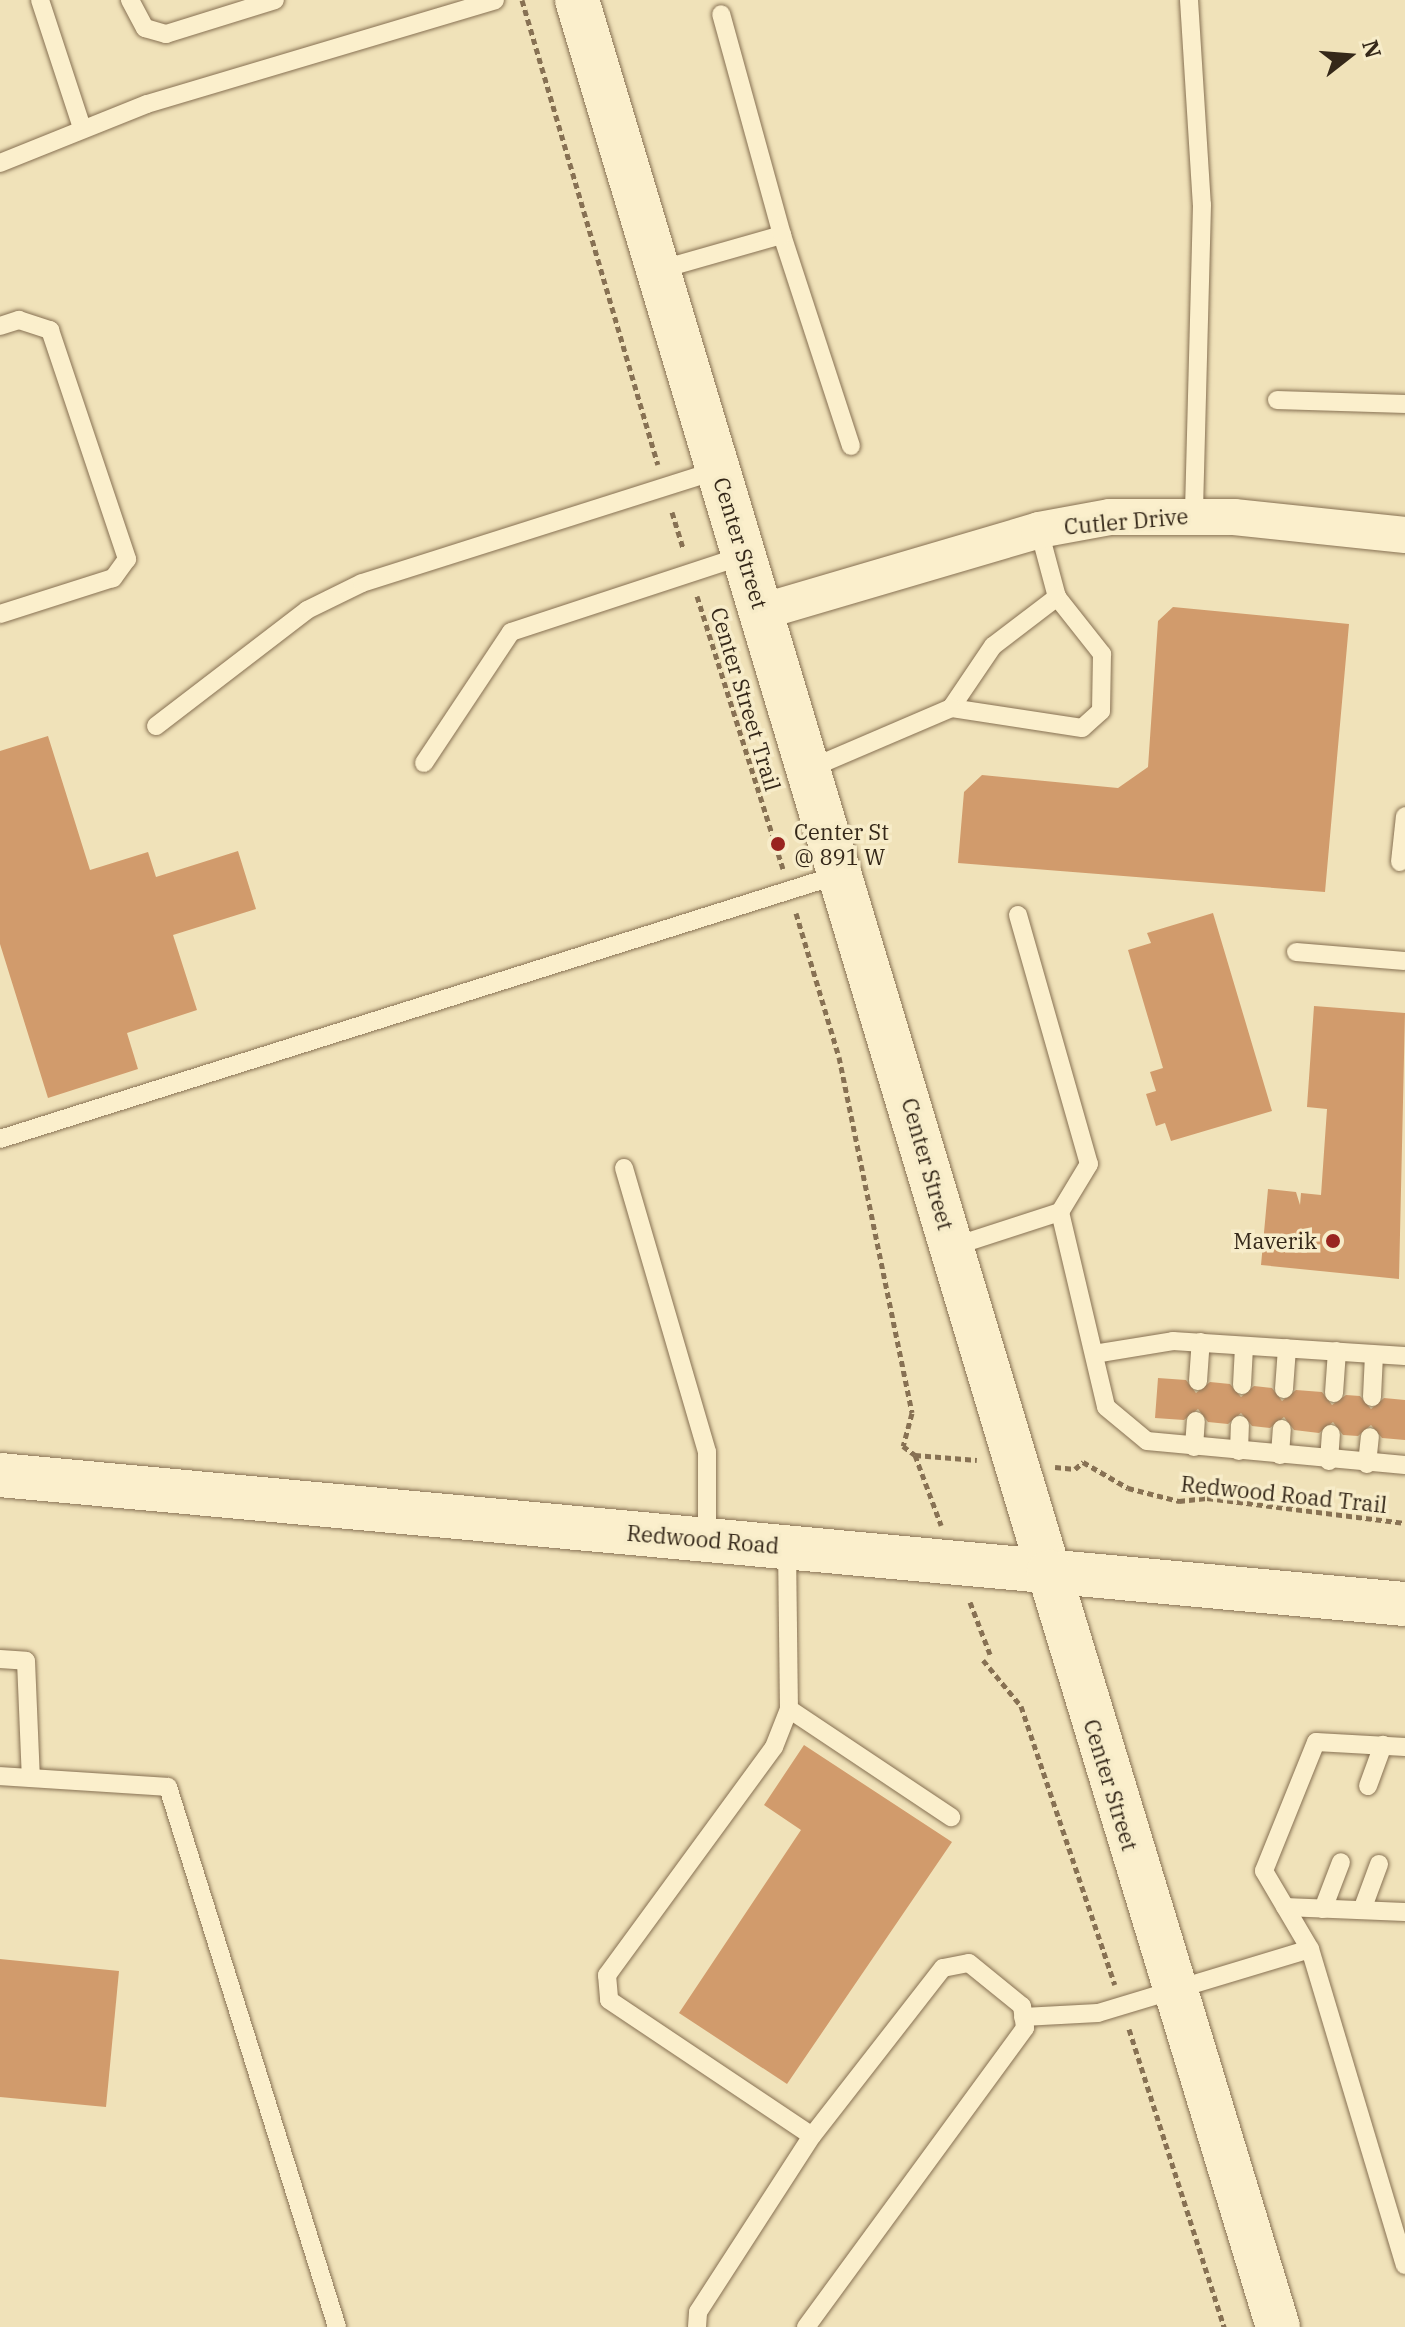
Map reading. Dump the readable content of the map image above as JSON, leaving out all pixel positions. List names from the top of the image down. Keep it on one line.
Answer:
{"streets":{"main road":["Center Street","Redwood Road"],"street":["Cutler Drive"],"path":["Center Street Trail","Redwood Road Trail"]},"crossings":[["Cutler Drive","Center Street"],["Center Street","Redwood Road"]],"places":["Center St @ 891 W","Maverik"],"north":"right"}
